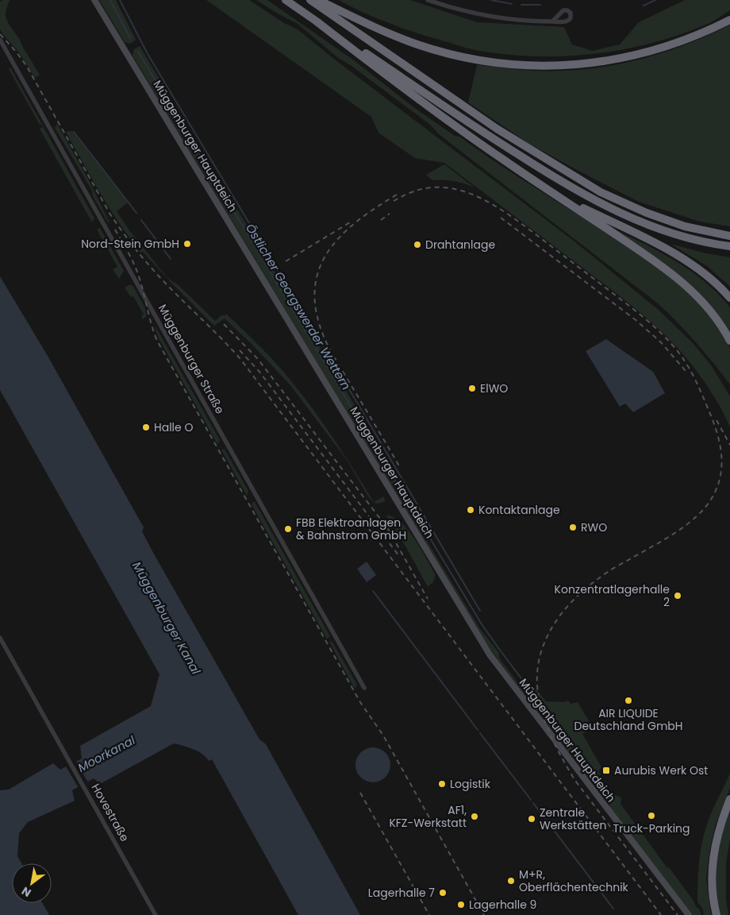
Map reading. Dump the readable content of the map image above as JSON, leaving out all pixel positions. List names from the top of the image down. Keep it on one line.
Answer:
{"streets":{"street":["Müggenburger Hauptdeich","Müggenburger Straße","Hovestraße"]},"water":["Östlicher Georgswerder Wettern","Müggenburger Kanal","Moorkanal"],"places":{"other":["Nord-Stein GmbH","Drahtanlage","ElWO","Halle O","Kontaktanlage","RWO","FBB Elektroanlagen & Bahnstrom GmbH","Konzentratlagerhalle 2","AIR LIQUIDE Deutschland GmbH","Logistik","Truck-Parking","AF1, KFZ-Werkstatt","Zentrale Werkstätten","M+R, Oberflächentechnik","Lagerhalle 7","Lagerhalle 9"],"transit":["Aurubis Werk Ost"]},"north":"bottom left"}
